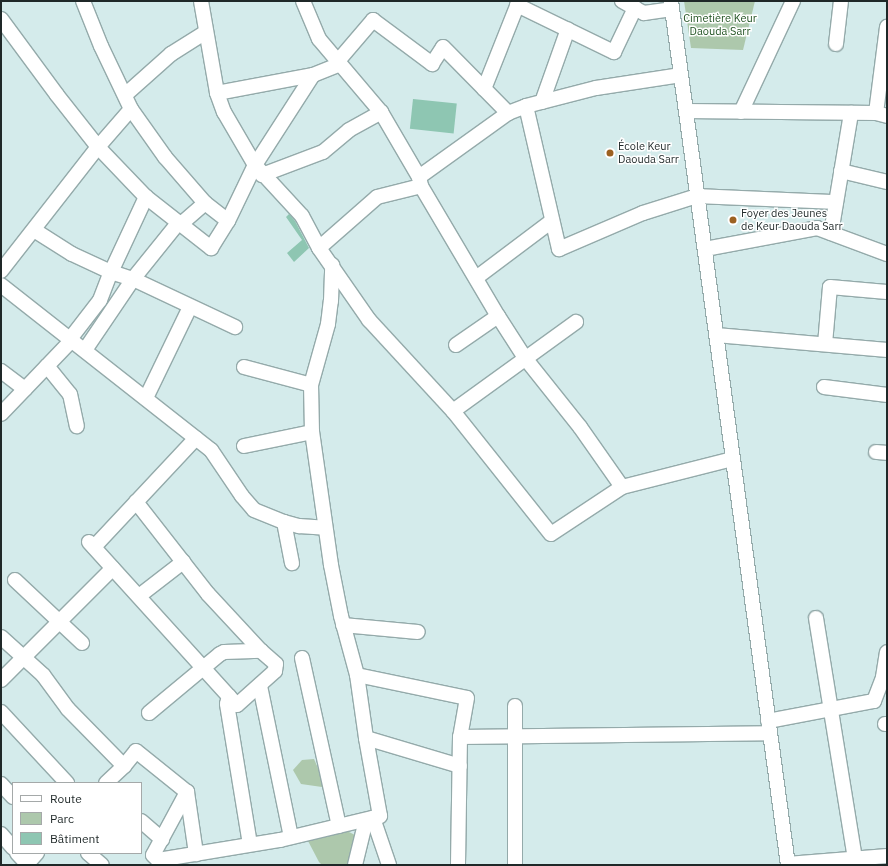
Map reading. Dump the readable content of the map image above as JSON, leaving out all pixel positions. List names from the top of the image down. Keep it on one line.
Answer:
{"parks":["Cimetière Keur Daouda Sarr"],"places":["École Keur Daouda Sarr","Foyer des Jeunes de Keur Daouda Sarr"],"legend":["Route","Parc","Bâtiment"]}
